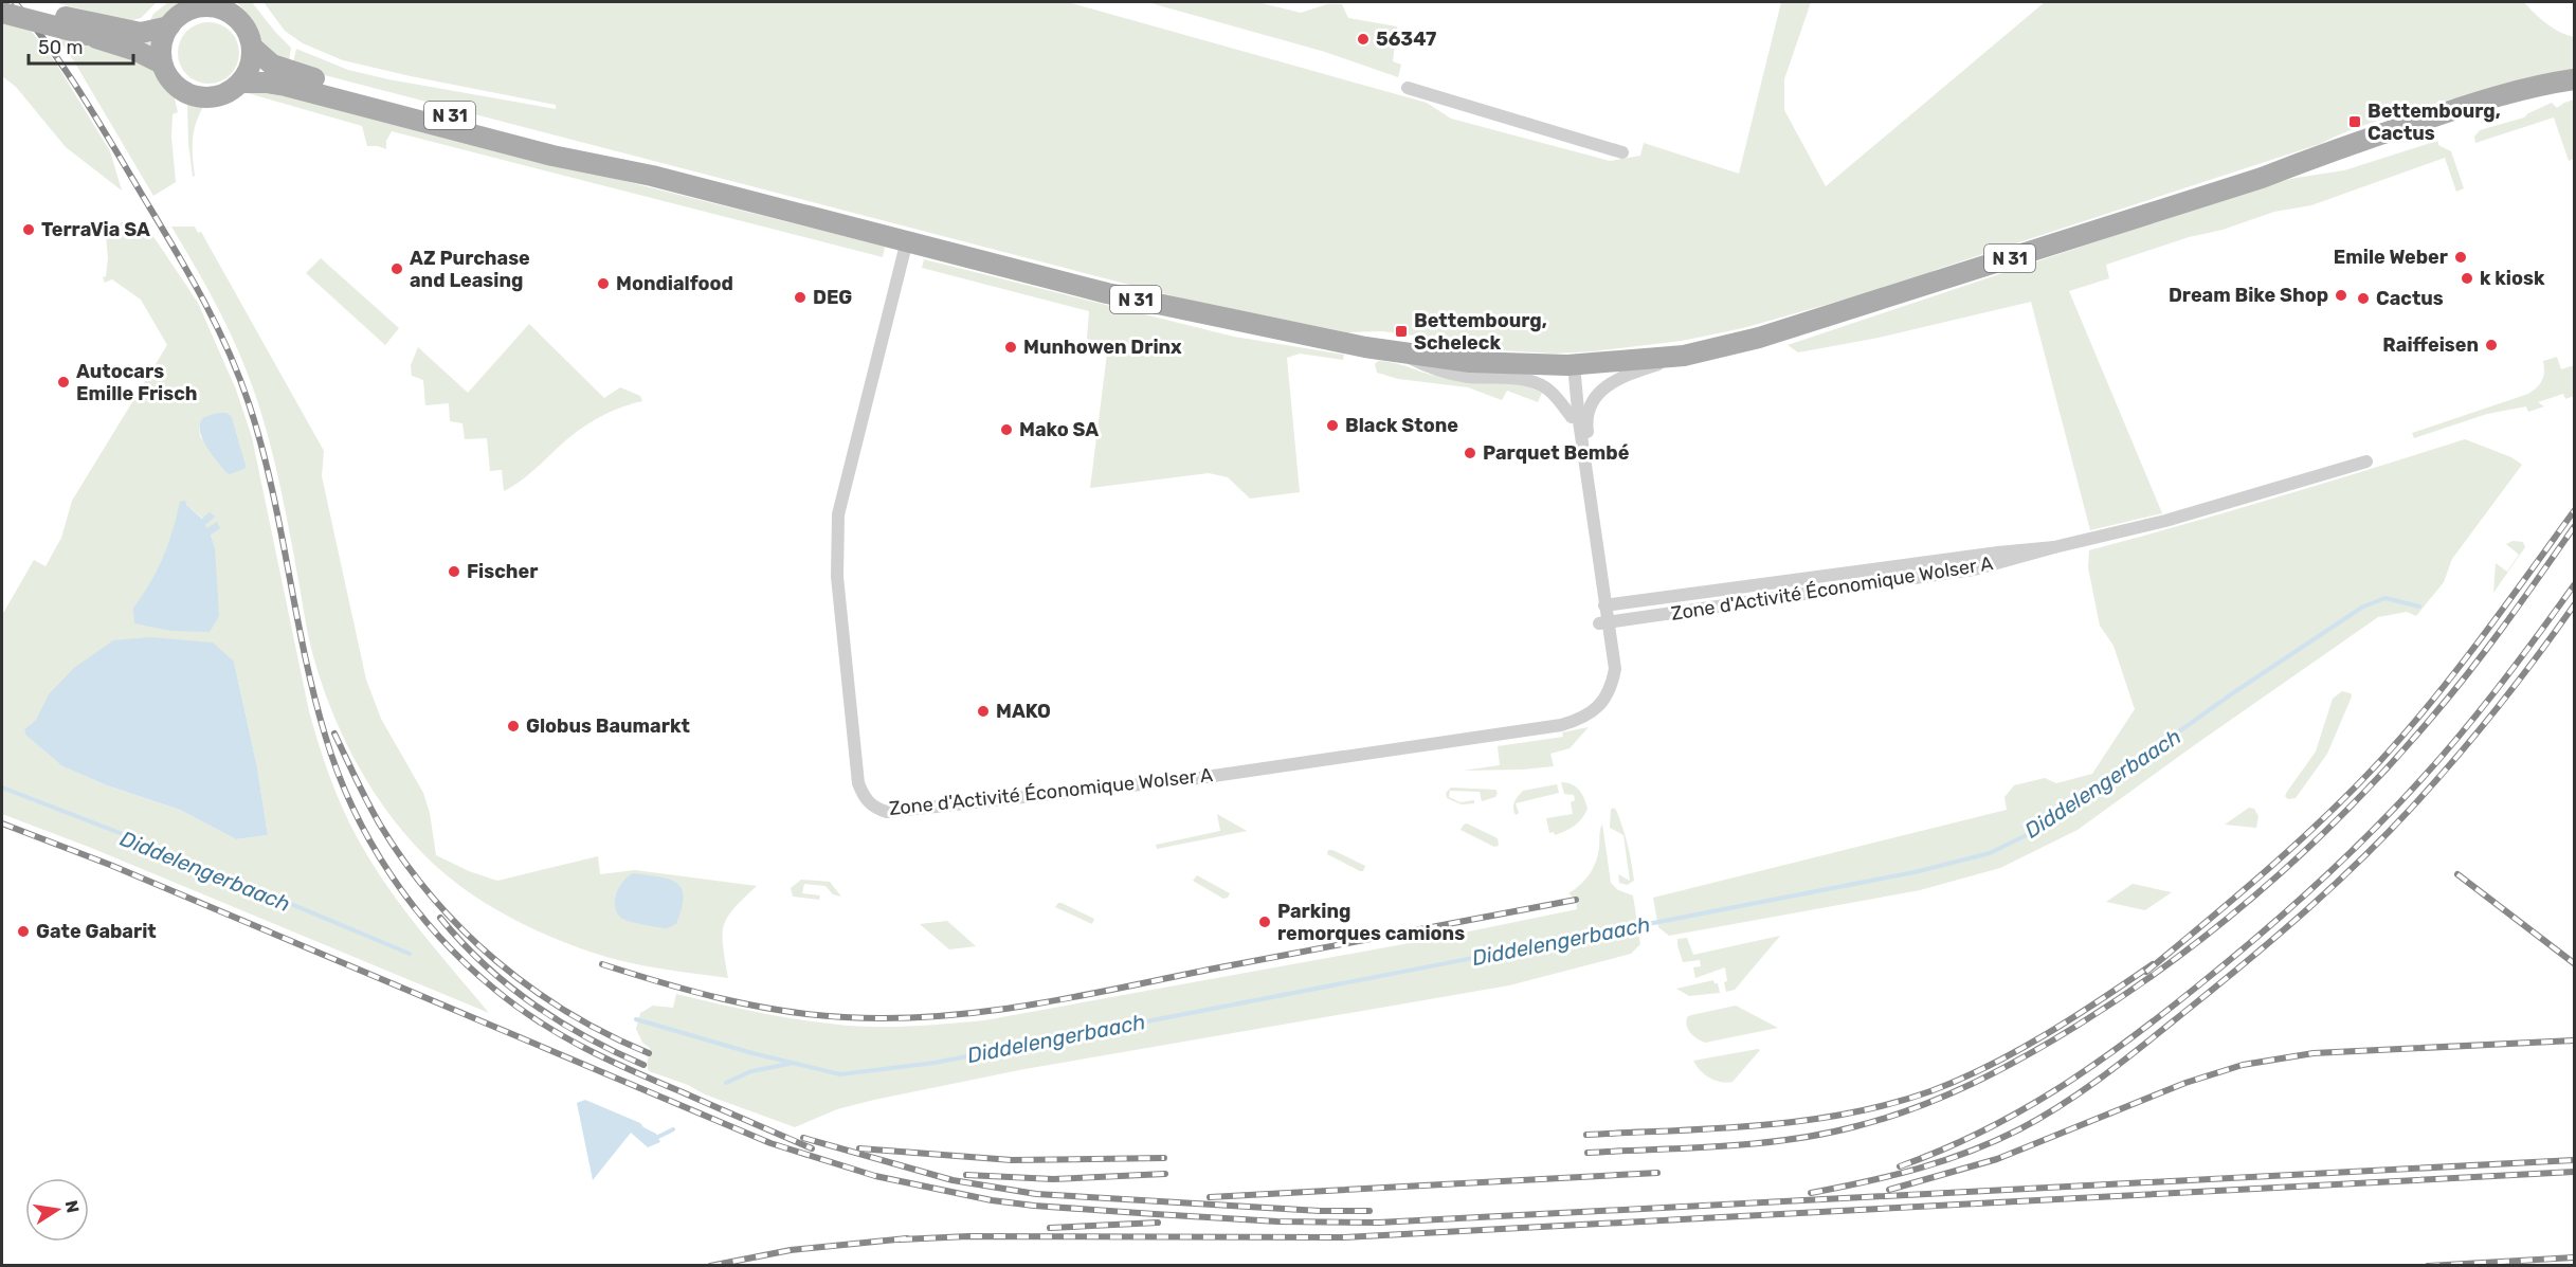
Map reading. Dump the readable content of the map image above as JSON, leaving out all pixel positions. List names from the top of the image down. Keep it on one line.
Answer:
{"streets":{"main road":["N 31"],"street":["Zone d'Activité Économique Wolser A"]},"crossings":[["N 31","Zone d'Activité Économique Wolser A"]],"water":["Diddelengerbaach"],"places":{"other":["56347","TerraVia SA","Emile Weber","AZ Purchase and Leasing","k kiosk","Mondialfood","Dream Bike Shop","DEG","Cactus","Raiffeisen","Munhowen Drinx","Autocars Emille Frisch","Black Stone","Mako SA","Parquet Bembé","Fischer","MAKO","Globus Baumarkt","Parking remorques camions","Gate Gabarit"],"transit":["Bettembourg, Cactus","Bettembourg, Scheleck"]},"scale_bar":"50 m","north":"right"}
